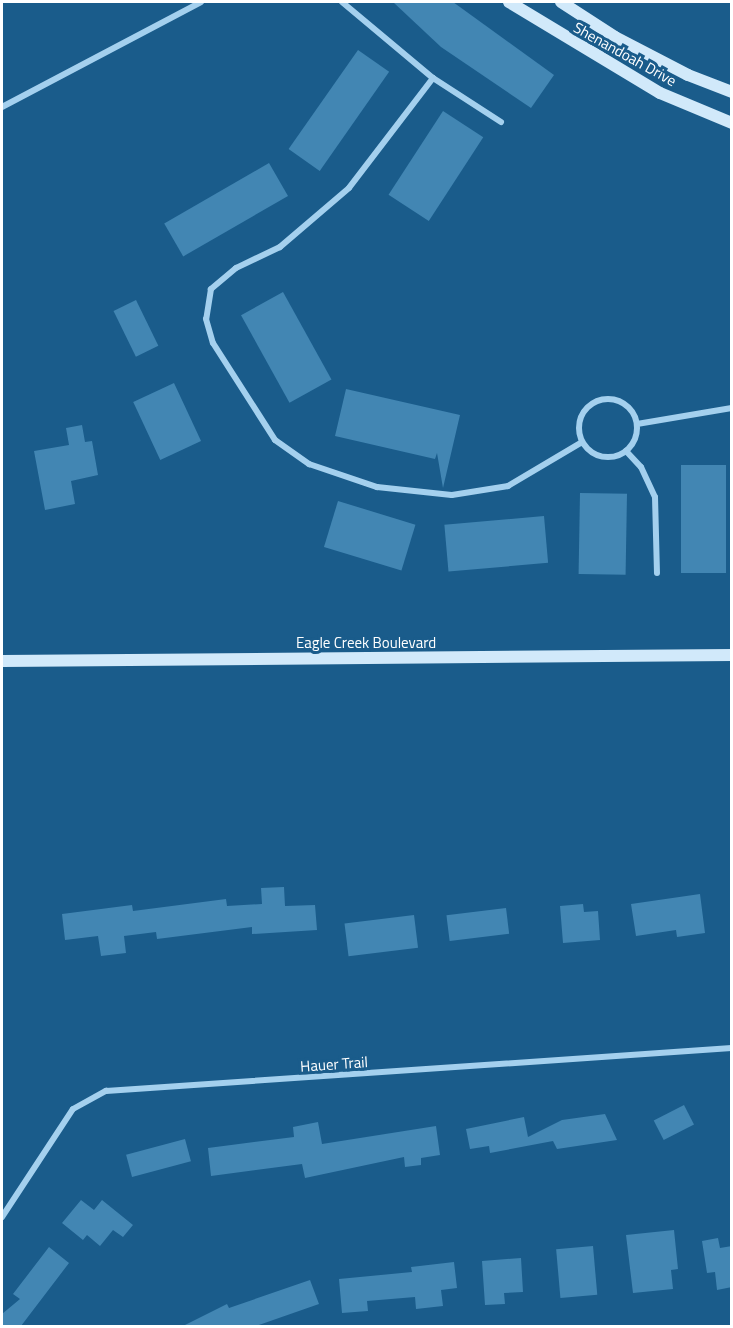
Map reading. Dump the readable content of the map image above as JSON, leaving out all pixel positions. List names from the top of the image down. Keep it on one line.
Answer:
{"streets":{"street":["Shenandoah Drive","Eagle Creek Boulevard","Hauer Trail"]}}
